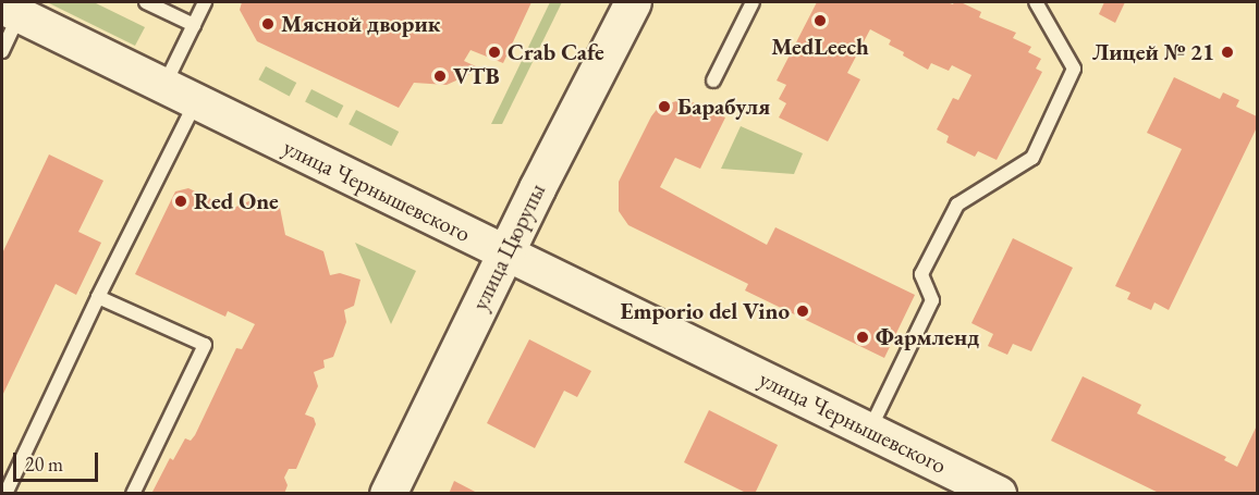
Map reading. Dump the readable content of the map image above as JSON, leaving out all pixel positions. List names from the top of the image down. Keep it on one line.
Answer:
{"streets":{"main road":["улица Цюрупы"],"street":["улица Чернышевского"]},"crossings":[["улица Чернышевского","улица Цюрупы"]],"places":["MedLeech","Мясной дворик","Crab Cafe","Лицей № 21","VTB","Барабуля","Red One","Emporio del Vino","Фармленд"],"scale_bar":"20 m"}
